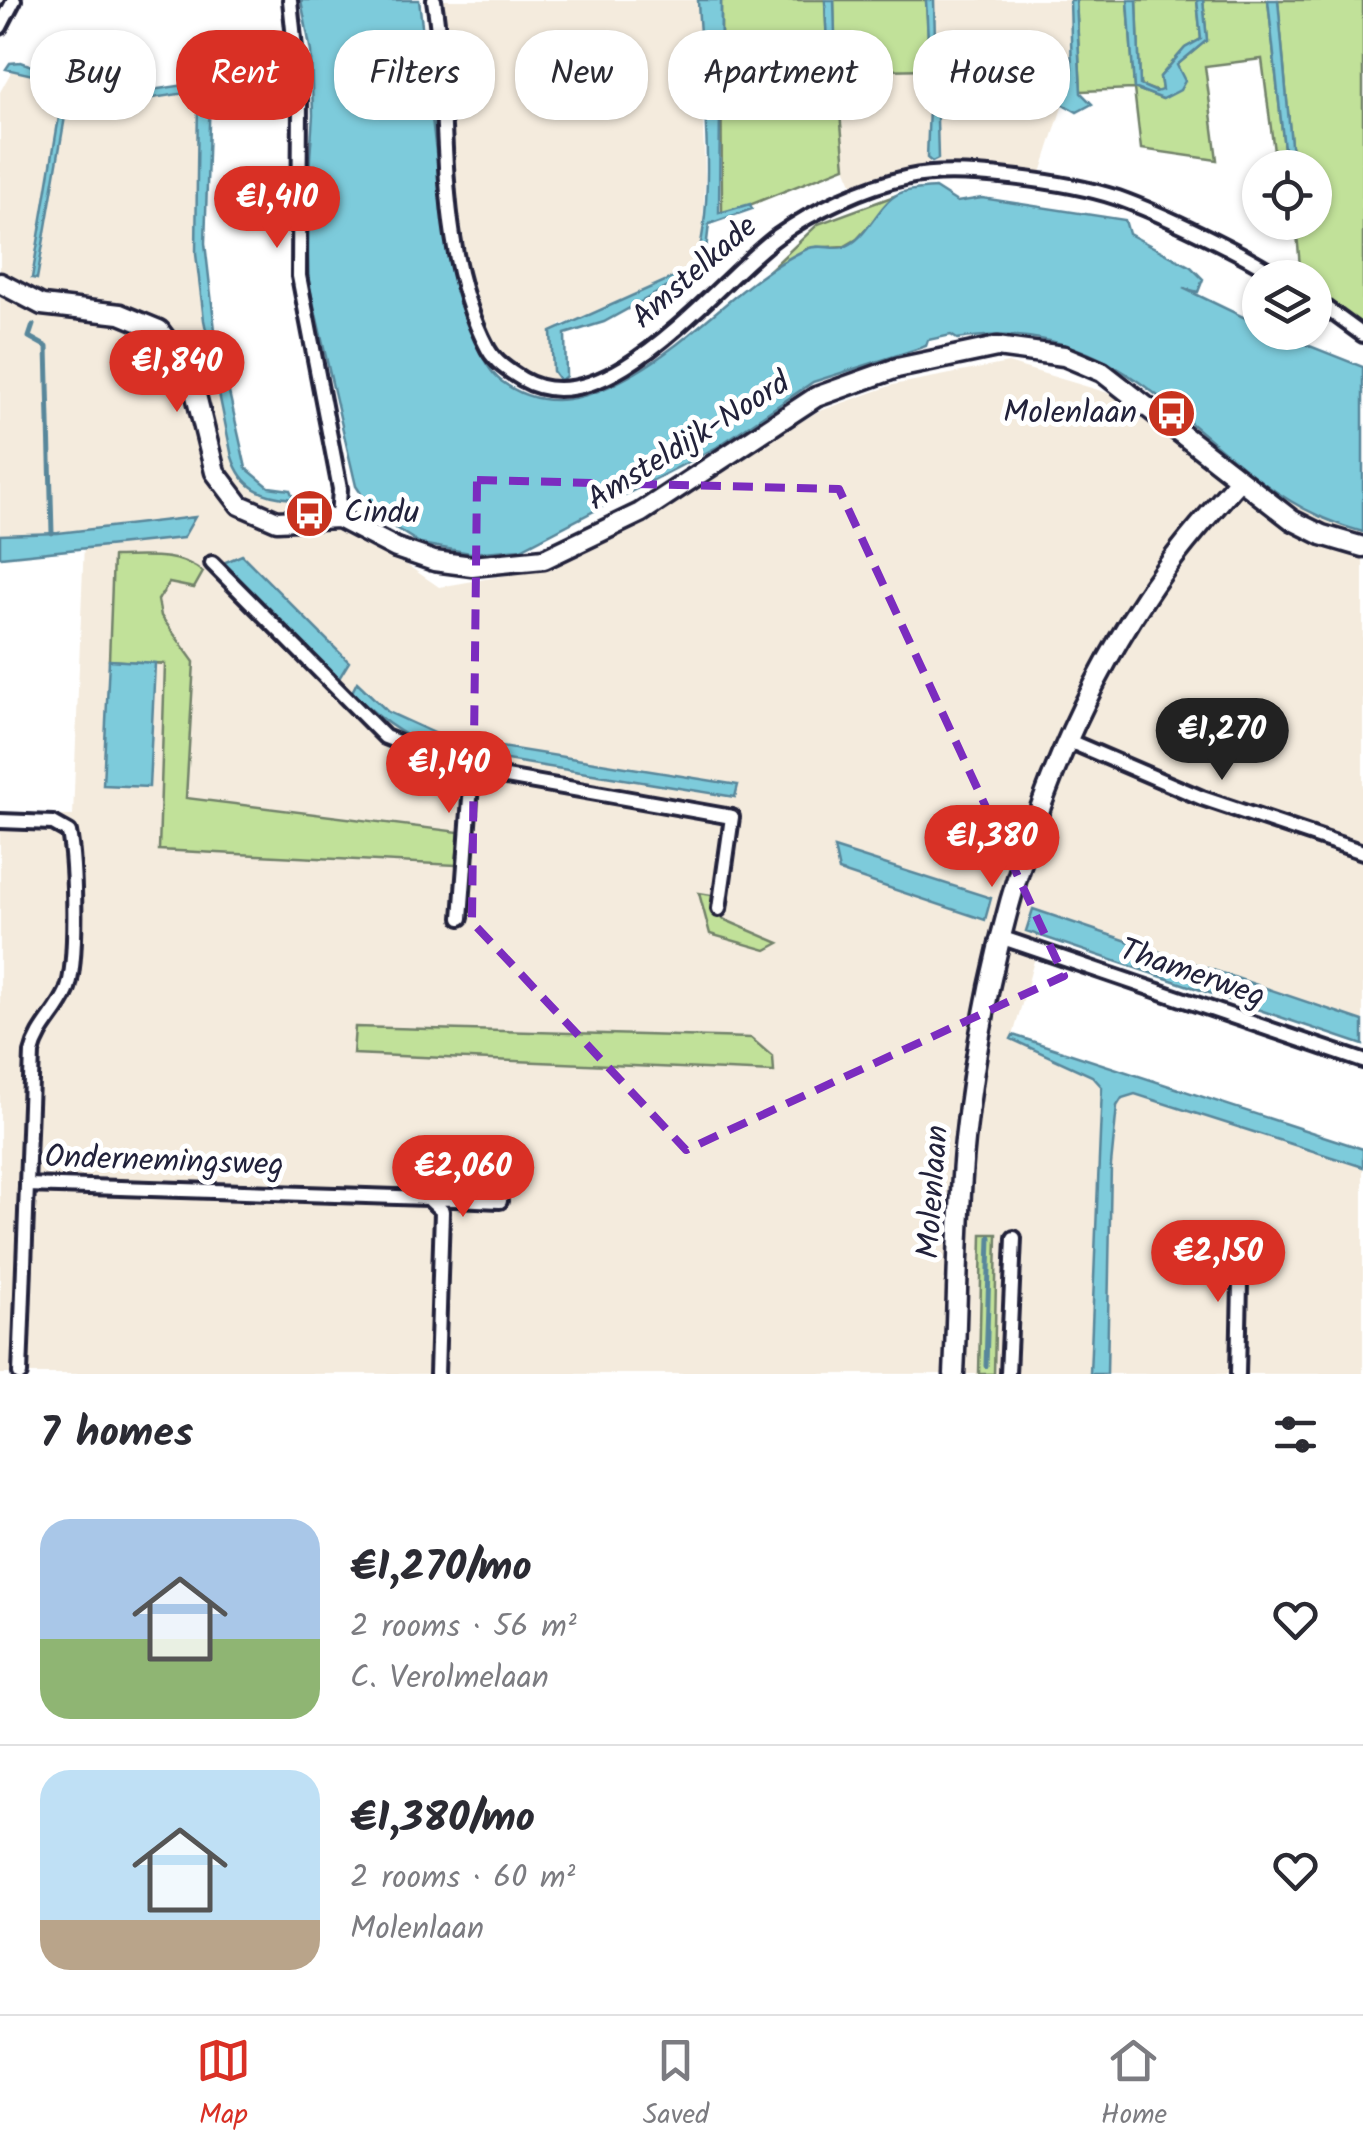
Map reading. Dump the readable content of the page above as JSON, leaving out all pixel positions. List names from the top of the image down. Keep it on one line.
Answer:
{"streets":{"street":["Amstelkade","Amsteldijk-Noord","Thamerweg","Ondernemingsweg","Molenlaan"]},"crossings":[["Amsteldijk-Noord","Molenlaan"],["Thamerweg","Molenlaan"]],"places":{"bus stop":["Molenlaan","Cindu"]},"page":{"chip":["Buy","Rent","Filters","New","Apartment","House"],"price":["€1,410","€1,840","€1,270","€1,140","€1,380","€2,060","€2,150"],"heading":"7 homes","list":[{"name":"€1,270/mo","note":"2 rooms · 56 m² · C. Verolmelaan"},{"name":"€1,380/mo","note":"2 rooms · 60 m² · Molenlaan"}],"tabs":["Map","Saved","Home"]}}
